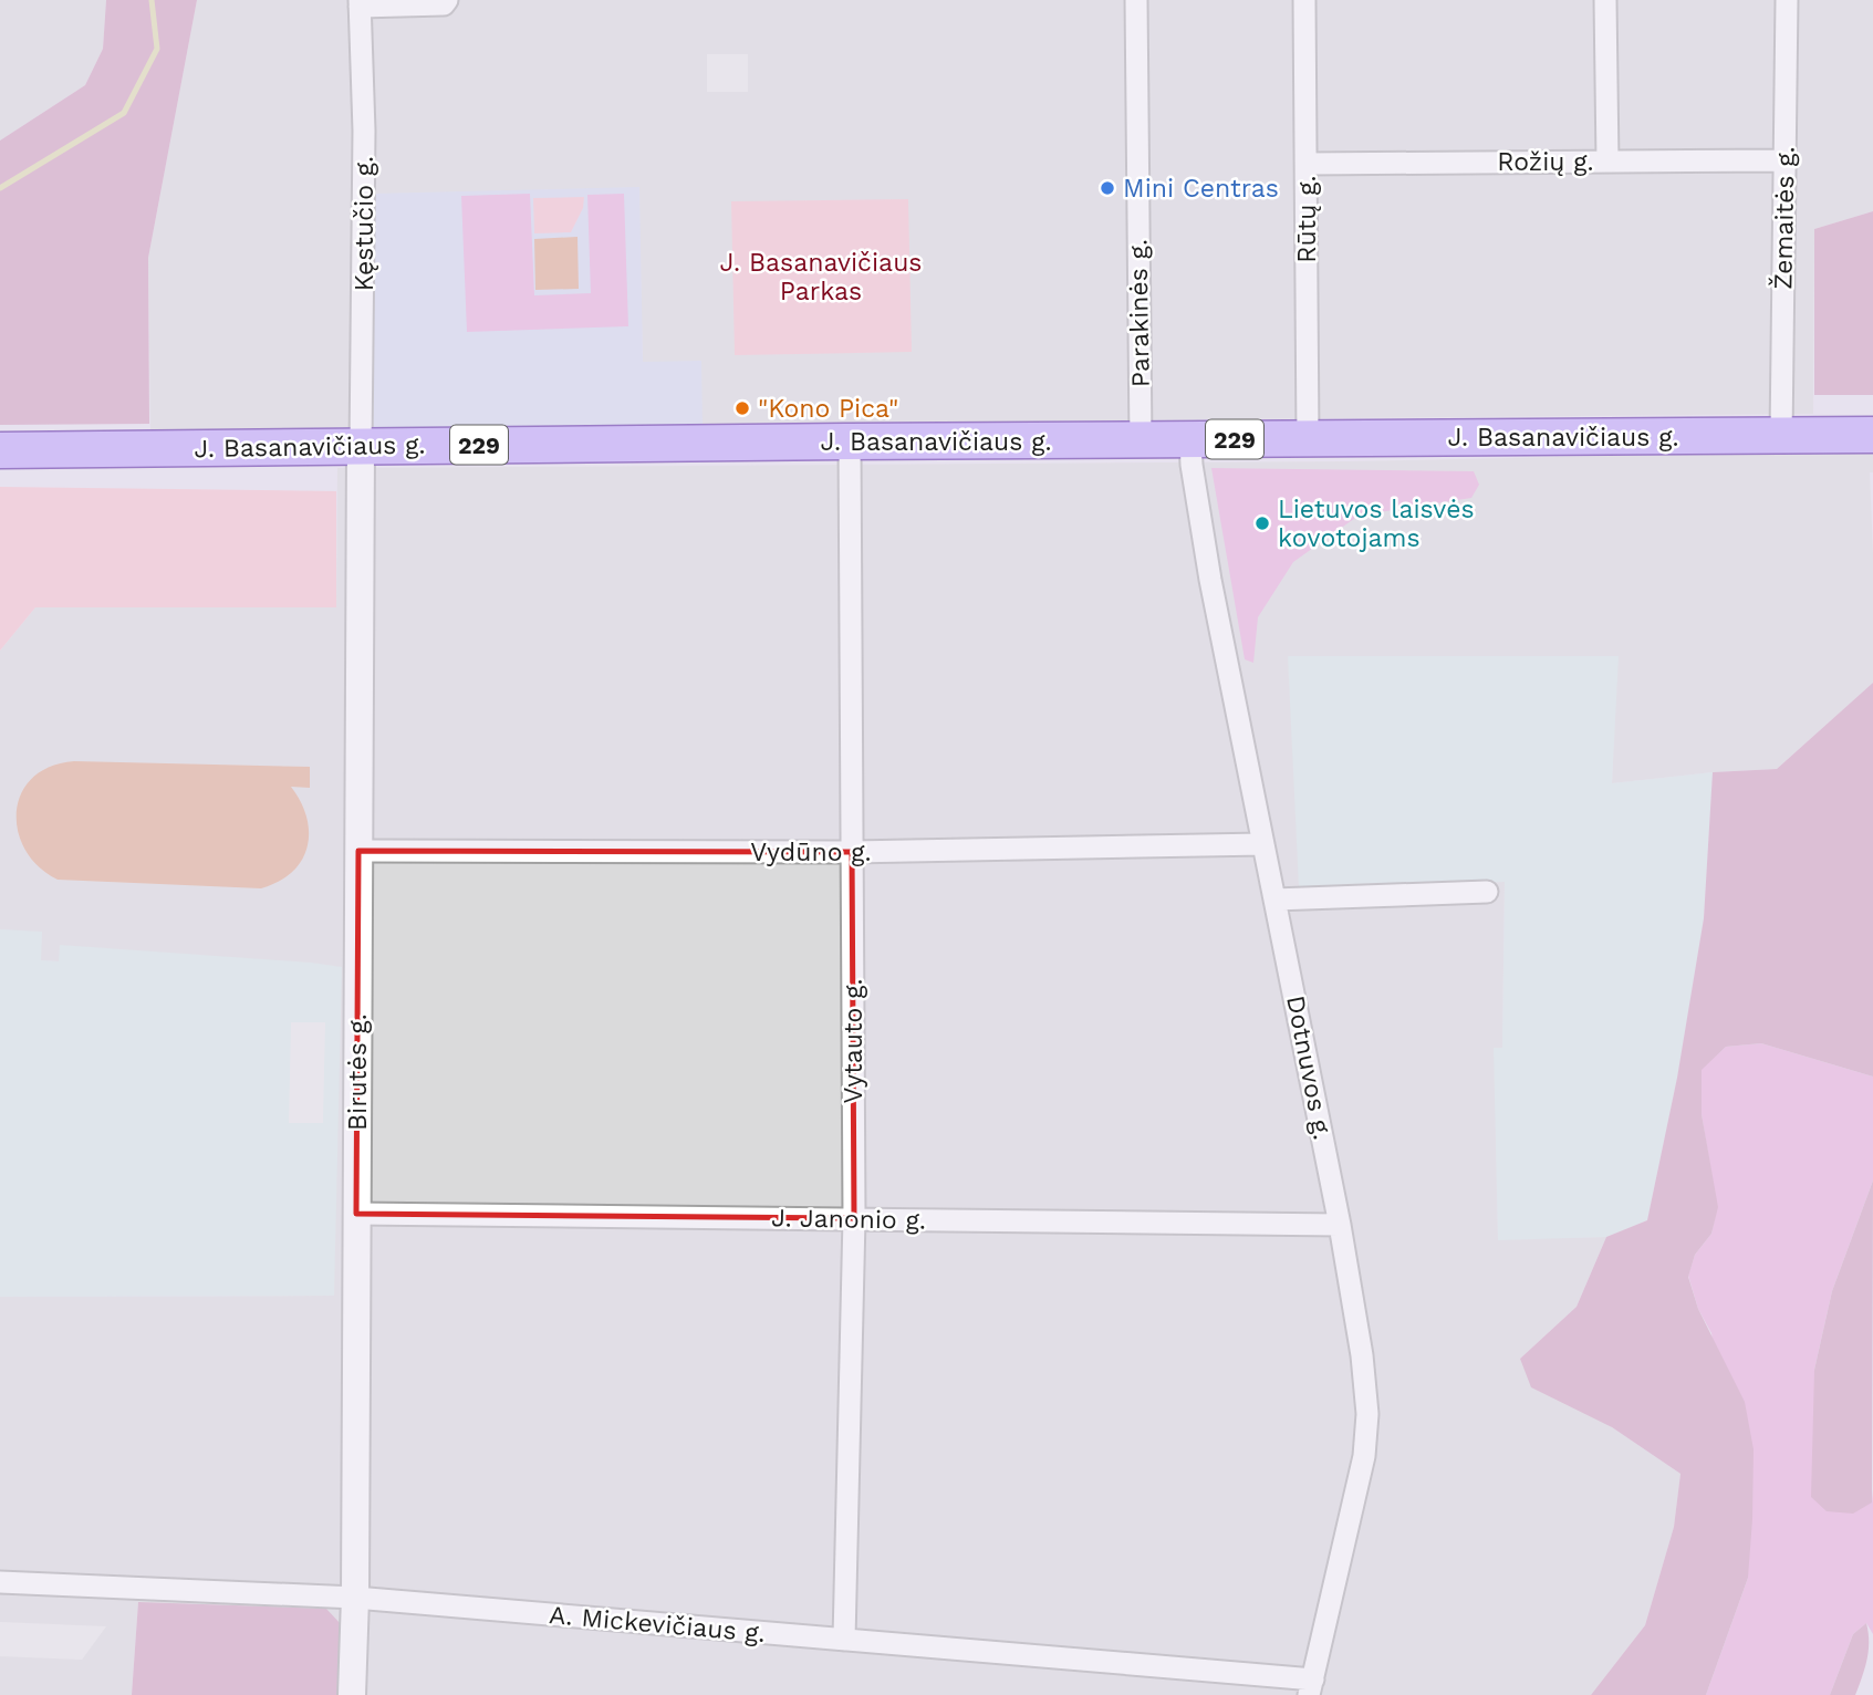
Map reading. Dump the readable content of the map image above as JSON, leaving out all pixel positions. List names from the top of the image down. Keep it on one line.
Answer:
{"streets":{"main road":["J. Basanavičiaus g.","229"],"street":["Rožių g.","Žemaitės g.","Rūtų g.","Kęstučio g.","Parakinės g.","Vydūno g.","Vytauto g.","Dotnuvos g.","Birutės g.","J. Janonio g.","A. Mickevičiaus g."]},"crossings":[["Rožių g.","Žemaitės g."],["Rožių g.","Rūtų g."],["Žemaitės g.","J. Basanavičiaus g."],["Rūtų g.","J. Basanavičiaus g."],["Kęstučio g.","J. Basanavičiaus g."],["Kęstučio g.","Birutės g."],["Parakinės g.","J. Basanavičiaus g."],["J. Basanavičiaus g.","Vytauto g."],["J. Basanavičiaus g.","Dotnuvos g."],["J. Basanavičiaus g.","Birutės g."],["Vydūno g.","Vytauto g."],["Vydūno g.","Dotnuvos g."],["Vydūno g.","Birutės g."],["Vytauto g.","J. Janonio g."],["Vytauto g.","A. Mickevičiaus g."],["Dotnuvos g.","J. Janonio g."],["Dotnuvos g.","A. Mickevičiaus g."],["Birutės g.","J. Janonio g."],["Birutės g.","A. Mickevičiaus g."]],"parks":["J. Basanavičiaus Parkas"],"places":["Mini Centras","\"Kono Pica\"","Lietuvos laisvės kovotojams"]}
